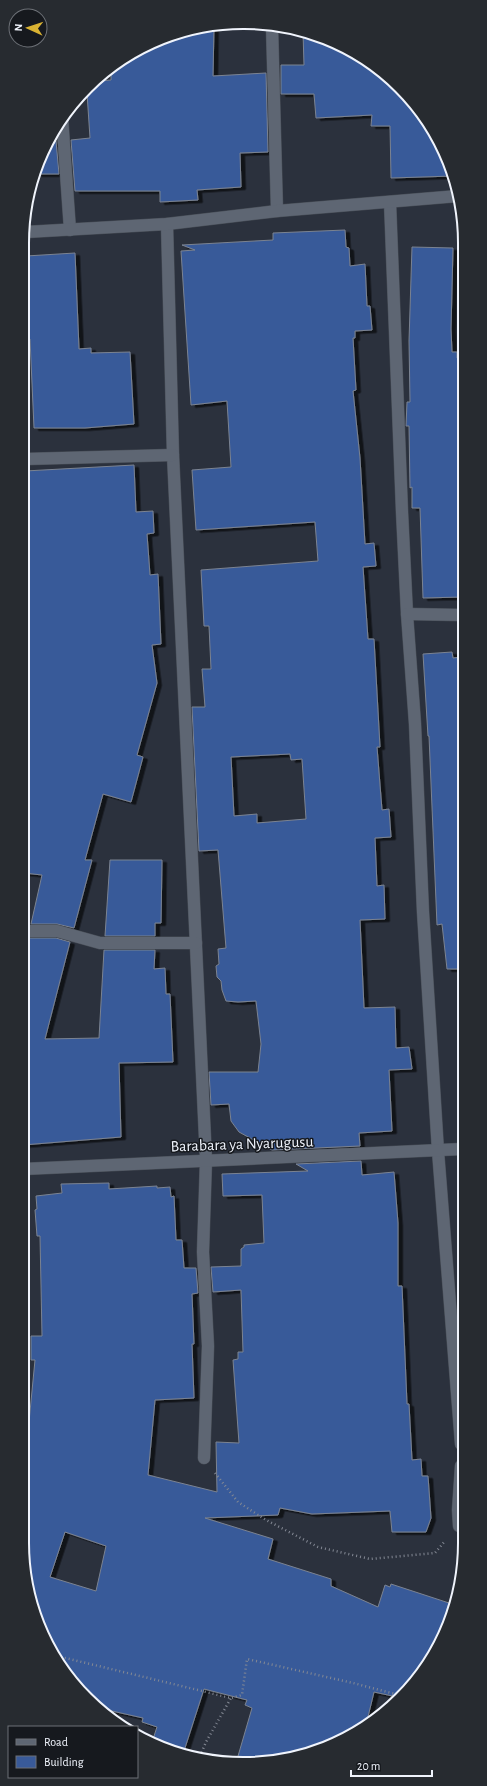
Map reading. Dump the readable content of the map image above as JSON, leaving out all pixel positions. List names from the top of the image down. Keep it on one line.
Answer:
{"streets":{"street":["Barabara ya Nyarugusu"]},"legend":["Road","Building"],"scale_bar":"20 m","north":"left"}
